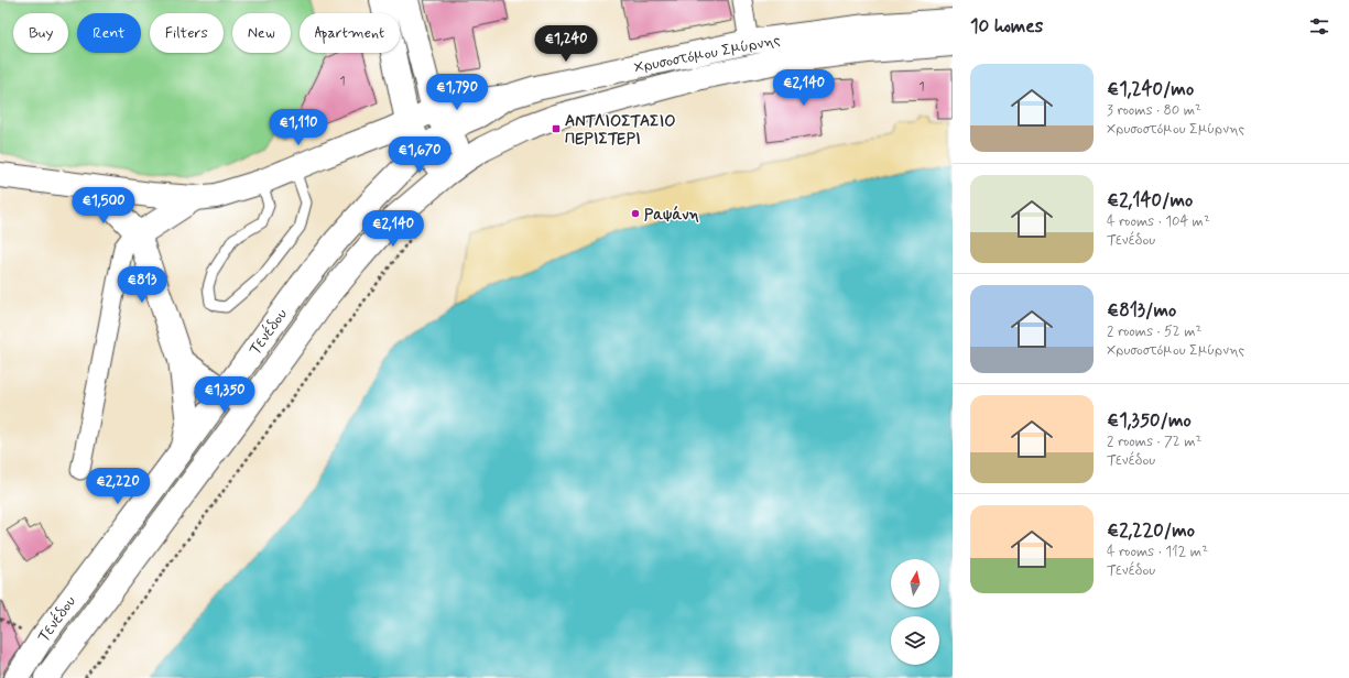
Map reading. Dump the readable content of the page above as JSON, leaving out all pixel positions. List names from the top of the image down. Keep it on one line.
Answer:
{"streets":{"main road":["Χρυσοστόμου Σμύρνης","Τενέδου"]},"crossings":[["Χρυσοστόμου Σμύρνης","Τενέδου"]],"places":{"transit":["ΑΝΤΛΙΟΣΤΑΣΙΟ ΠΕΡΙΣΤΕΡΙ"],"other":["Ραψάνη"]},"house_numbers":["1","1"],"north":"top","page":{"heading":"10 homes","chip":["Buy","Rent","Filters","New","Apartment"],"price":["€1,240","€2,140","€1,790","€1,110","€1,670","€1,500","€2,140","€813","€1,350","€2,220"],"list":[{"name":"€1,240/mo","note":"3 rooms · 80 m² · Χρυσοστόμου Σμύρνης"},{"name":"€2,140/mo","note":"4 rooms · 104 m² · Τενέδου"},{"name":"€813/mo","note":"2 rooms · 52 m² · Χρυσοστόμου Σμύρνης"},{"name":"€1,350/mo","note":"2 rooms · 72 m² · Τενέδου"},{"name":"€2,220/mo","note":"4 rooms · 112 m² · Τενέδου"}]}}
